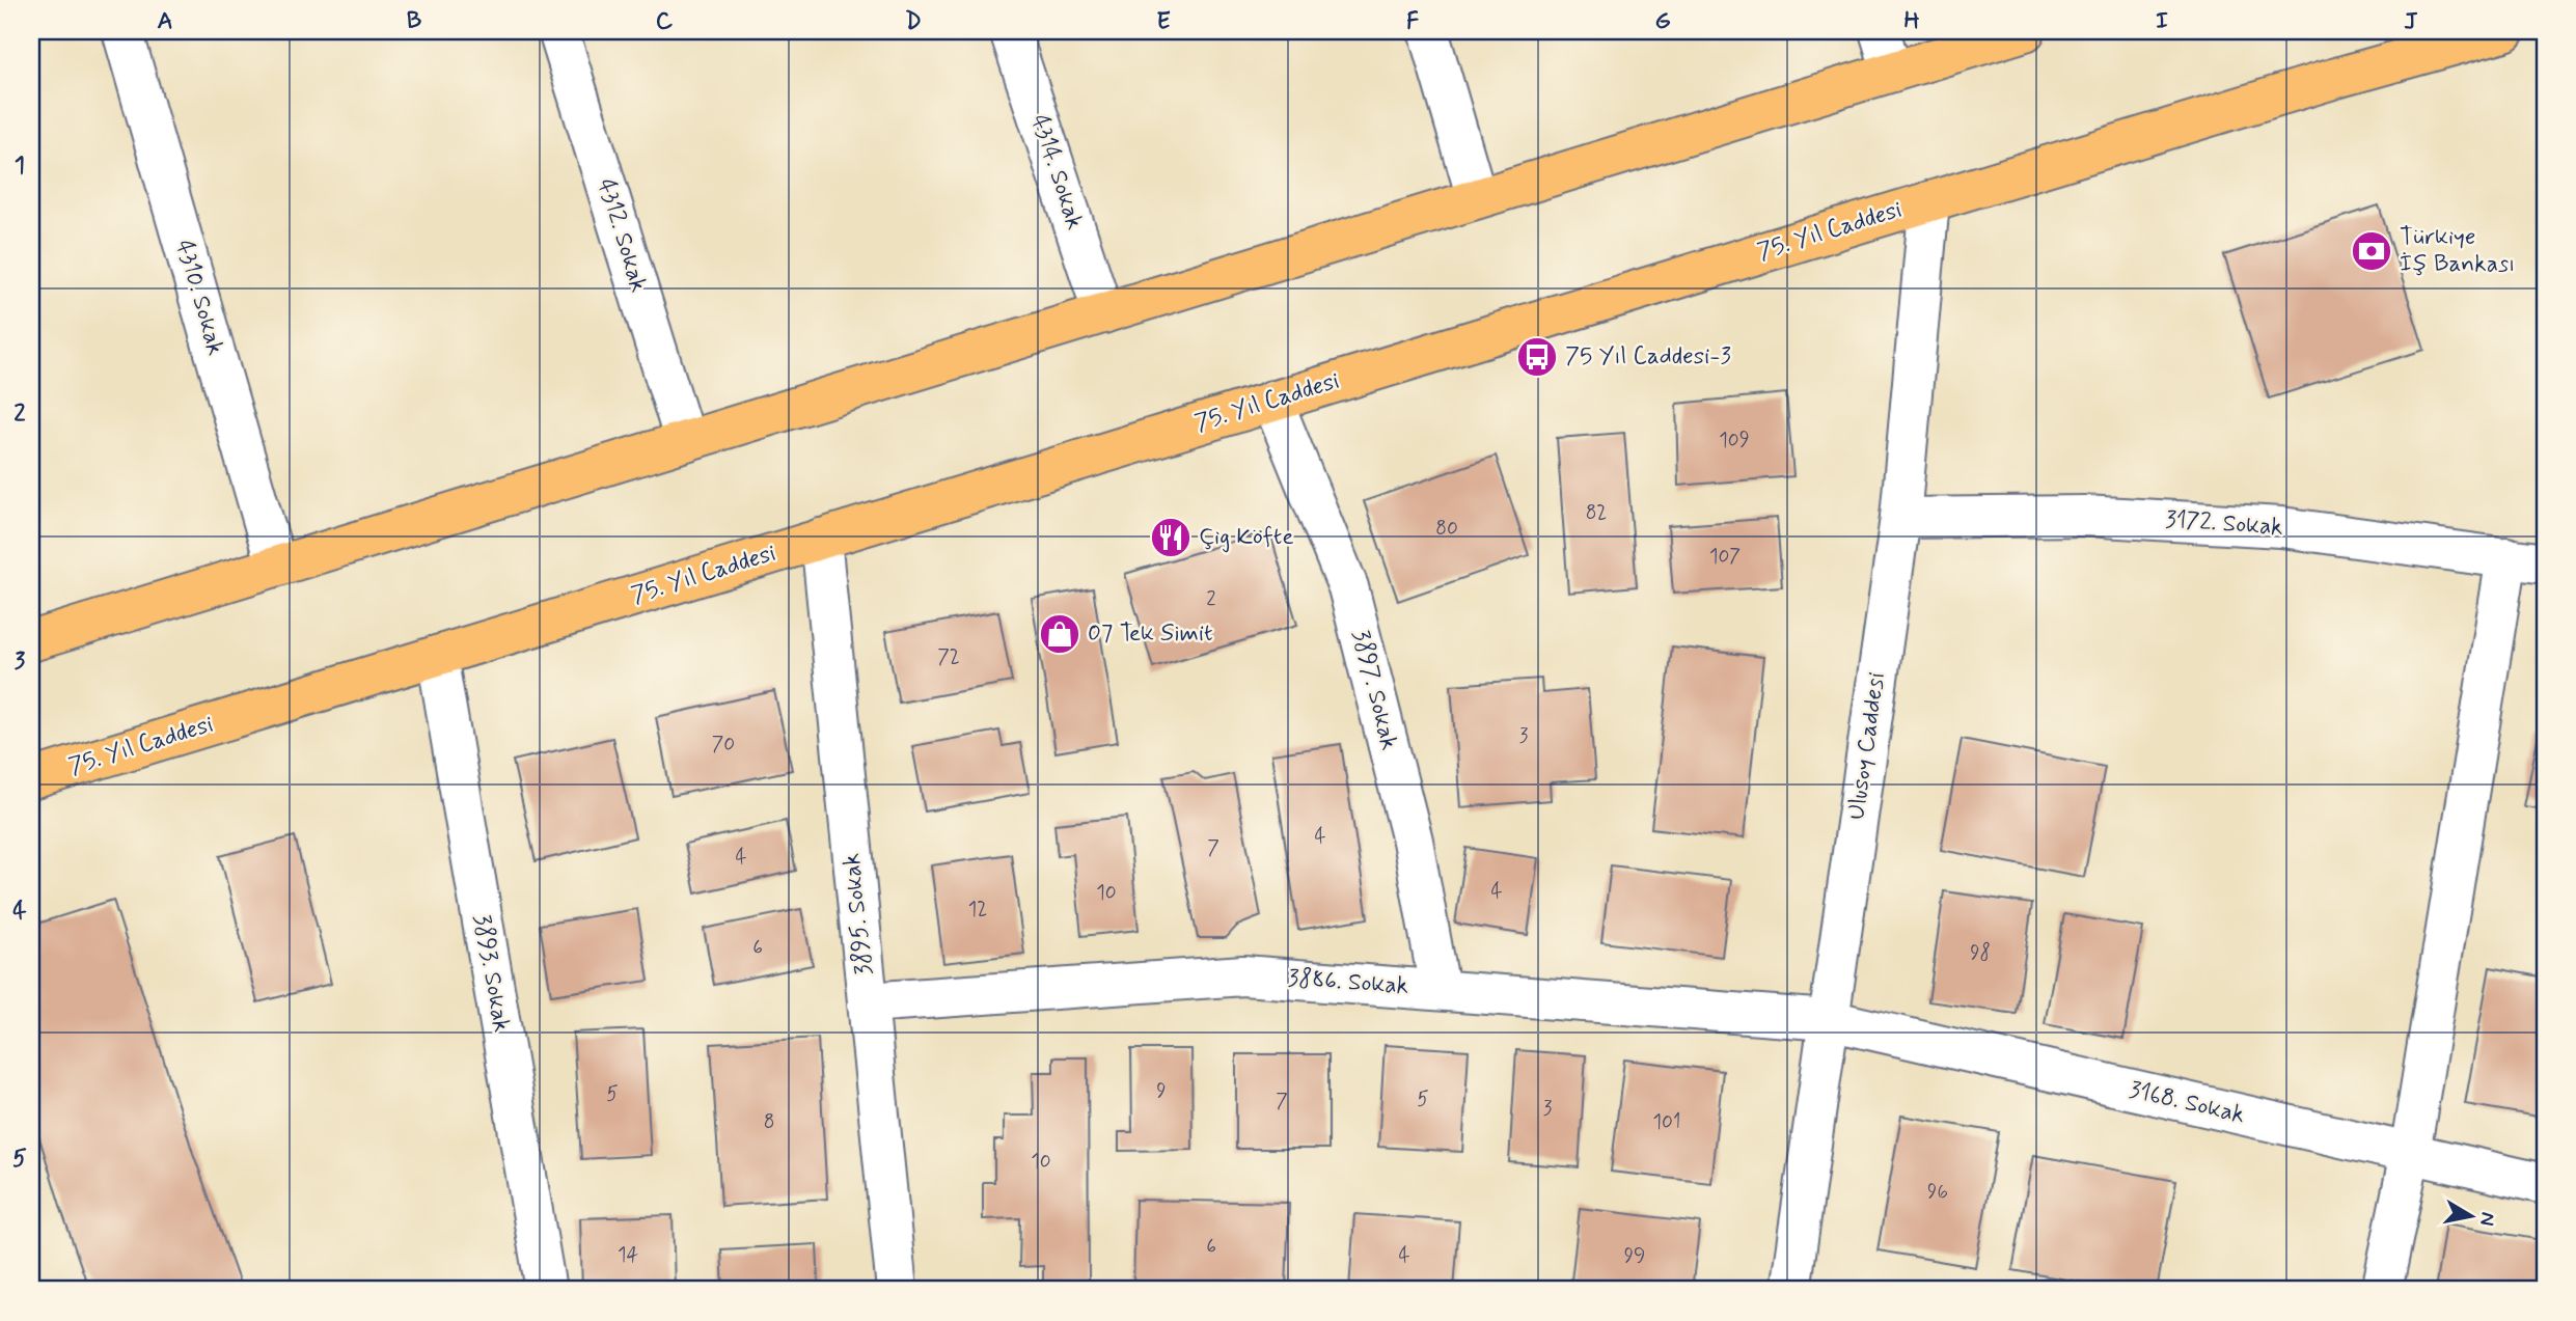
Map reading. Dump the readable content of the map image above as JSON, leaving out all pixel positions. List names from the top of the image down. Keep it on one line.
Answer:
{"streets":{"main road":["75. Yıl Caddesi"],"street":["4314. Sokak","4312. Sokak","4310. Sokak","3172. Sokak","3897. Sokak","Ulusoy Caddesi","3895. Sokak","3893. Sokak","3886. Sokak","3168. Sokak"]},"crossings":[["75. Yıl Caddesi","3897. Sokak"],["75. Yıl Caddesi","Ulusoy Caddesi"],["75. Yıl Caddesi","3895. Sokak"],["75. Yıl Caddesi","3893. Sokak"],["3172. Sokak","Ulusoy Caddesi"],["3897. Sokak","3886. Sokak"],["Ulusoy Caddesi","3886. Sokak"],["Ulusoy Caddesi","3168. Sokak"],["3895. Sokak","3886. Sokak"],["3886. Sokak","3168. Sokak"]],"places":{"bank":["Türkiye İş Bankası"],"bus stop":["75 Yıl Caddesi-3"],"restaurant":["Çig Köfte"],"shop":["07 Tek Simit"]},"house_numbers":["109","82","80","107","2","72","3","70","4","7","4","4","10","12","6","98","9","5","5","7","3","8","101","10","96","6","14","4","99"],"north":"right","grid":{"columns":["A","B","C","D","E","F","G","H","I","J"],"rows":["1","2","3","4","5"]}}
